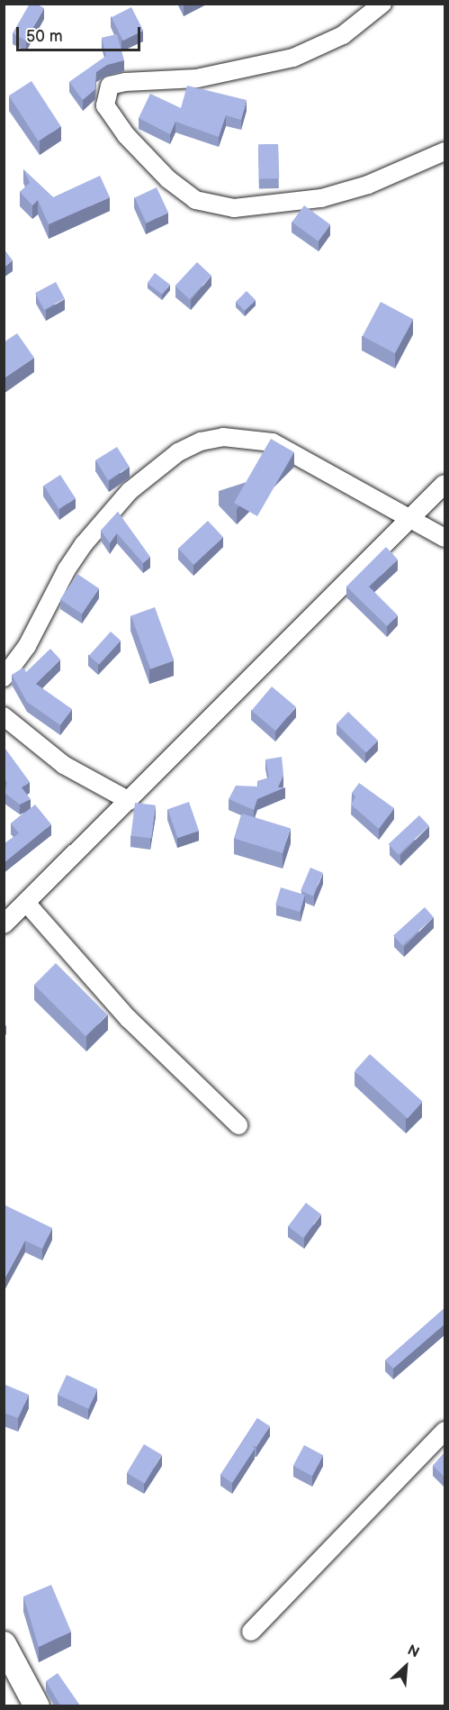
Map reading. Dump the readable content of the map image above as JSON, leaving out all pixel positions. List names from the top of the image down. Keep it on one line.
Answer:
{"scale_bar":"50 m","north":"top right"}
